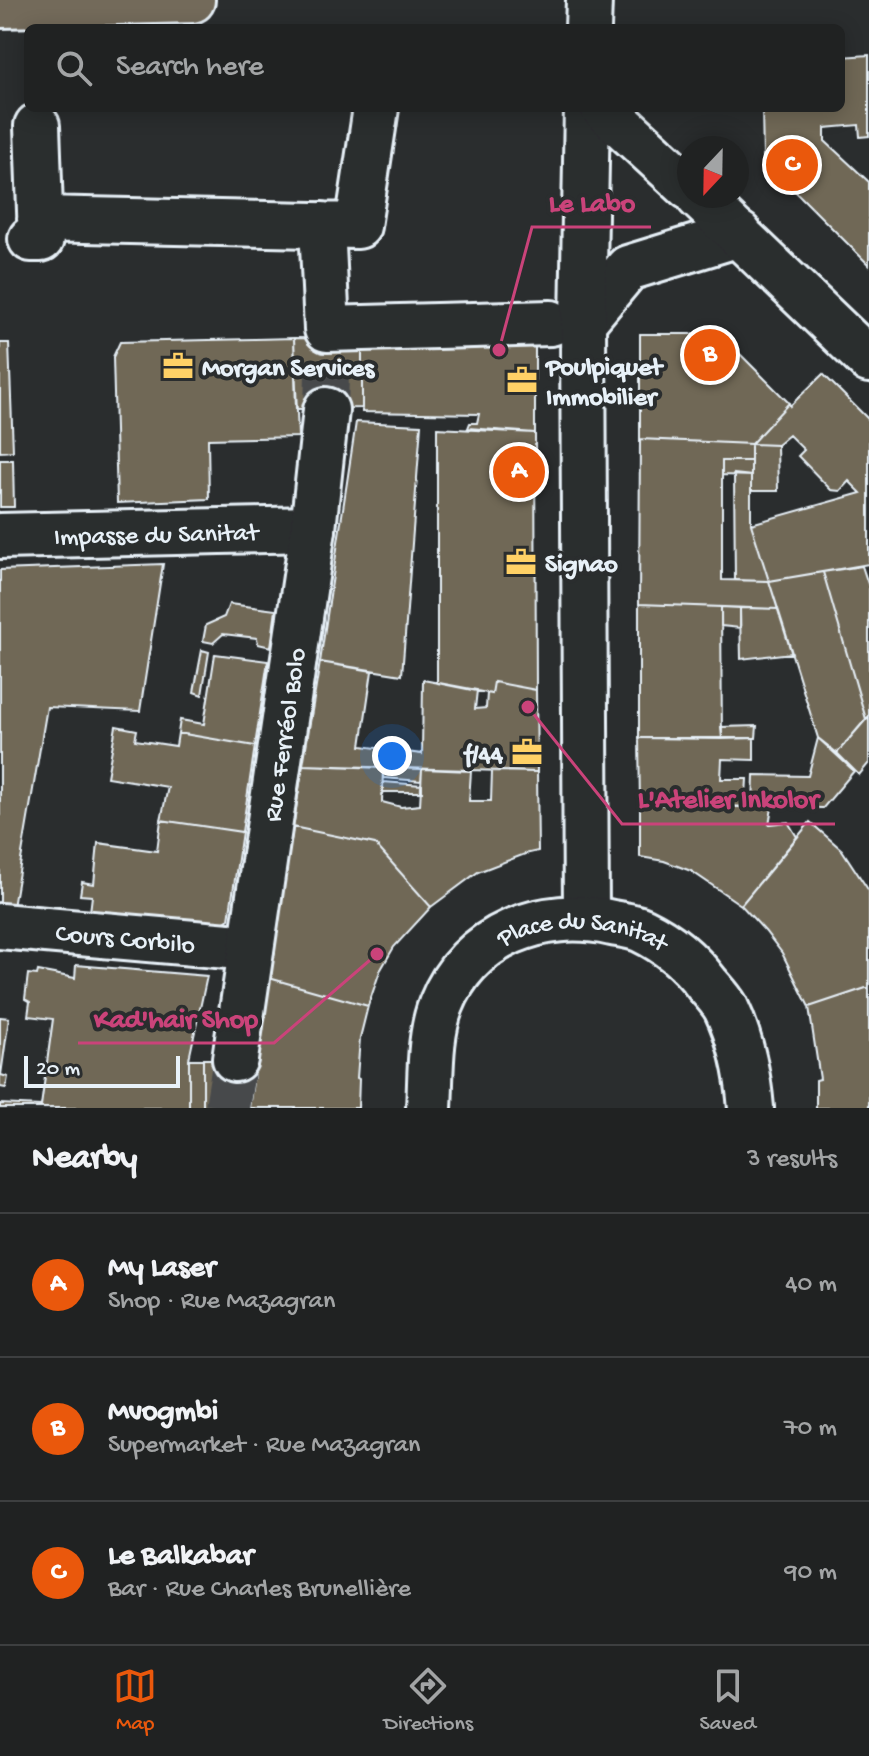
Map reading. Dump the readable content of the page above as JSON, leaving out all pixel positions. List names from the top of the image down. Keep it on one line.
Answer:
{"streets":{"street":["Impasse du Sanitat","Rue Ferréol Bolo","Cours Corbilo","Place du Sanitat"]},"crossings":[["Impasse du Sanitat","Rue Ferréol Bolo"],["Rue Ferréol Bolo","Cours Corbilo"]],"places":{"other":["Le Labo","L'Atelier Inkolor","Kad'hair Shop"],"office":["Morgan Services","Poulpiquet Immobilier","Signao","f/44"]},"scale_bar":"20 m","north":"bottom","page":{"search":"Search here","pins":["C","B","A"],"scale":"20 m","heading":["Nearby","3 results"],"list":[{"mark":"A","name":"My Laser","note":"Shop · Rue Mazagran","value":"40 m"},{"mark":"B","name":"Mvogmbi","note":"Supermarket · Rue Mazagran","value":"70 m"},{"mark":"C","name":"Le Balkabar","note":"Bar · Rue Charles Brunellière","value":"90 m"}],"nav":["Map","Directions","Saved"]}}
